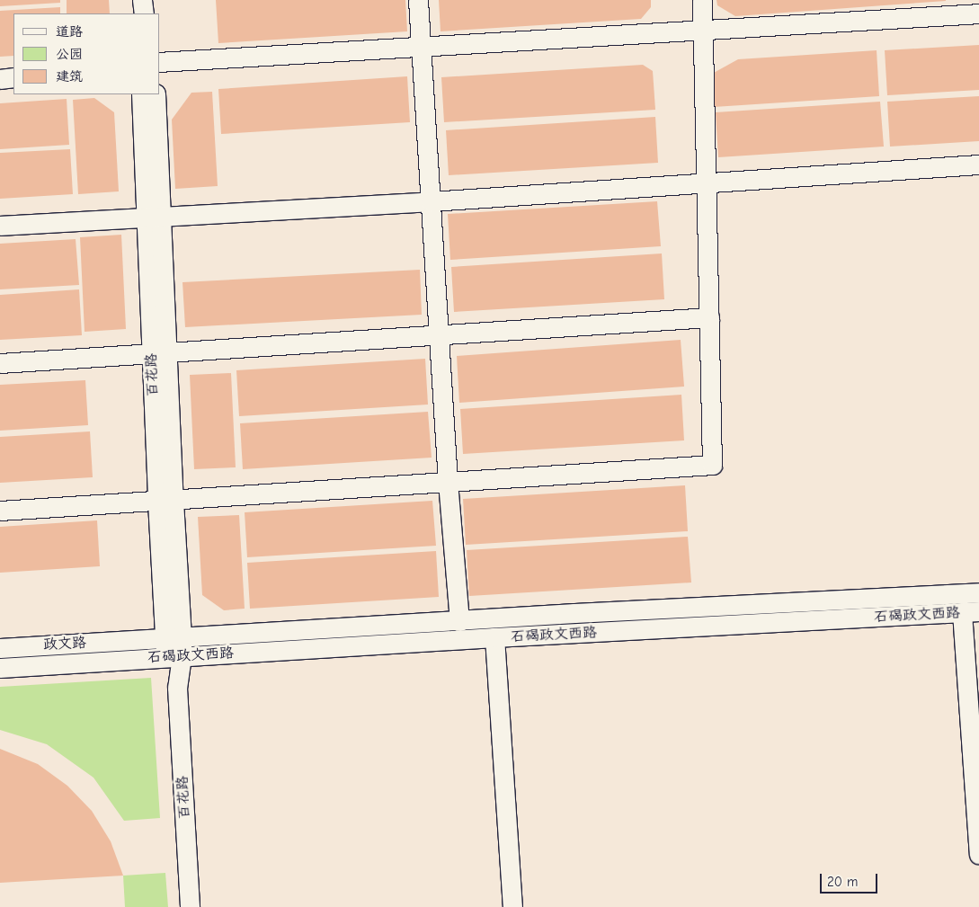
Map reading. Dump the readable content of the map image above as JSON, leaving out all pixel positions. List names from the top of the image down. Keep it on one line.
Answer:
{"streets":{"street":["百花路","石碣政文西路","政文路"]},"crossings":[["百花路","石碣政文西路"],["石碣政文西路","政文路"]],"legend":["道路","公园","建筑"],"scale_bar":"20 m"}
